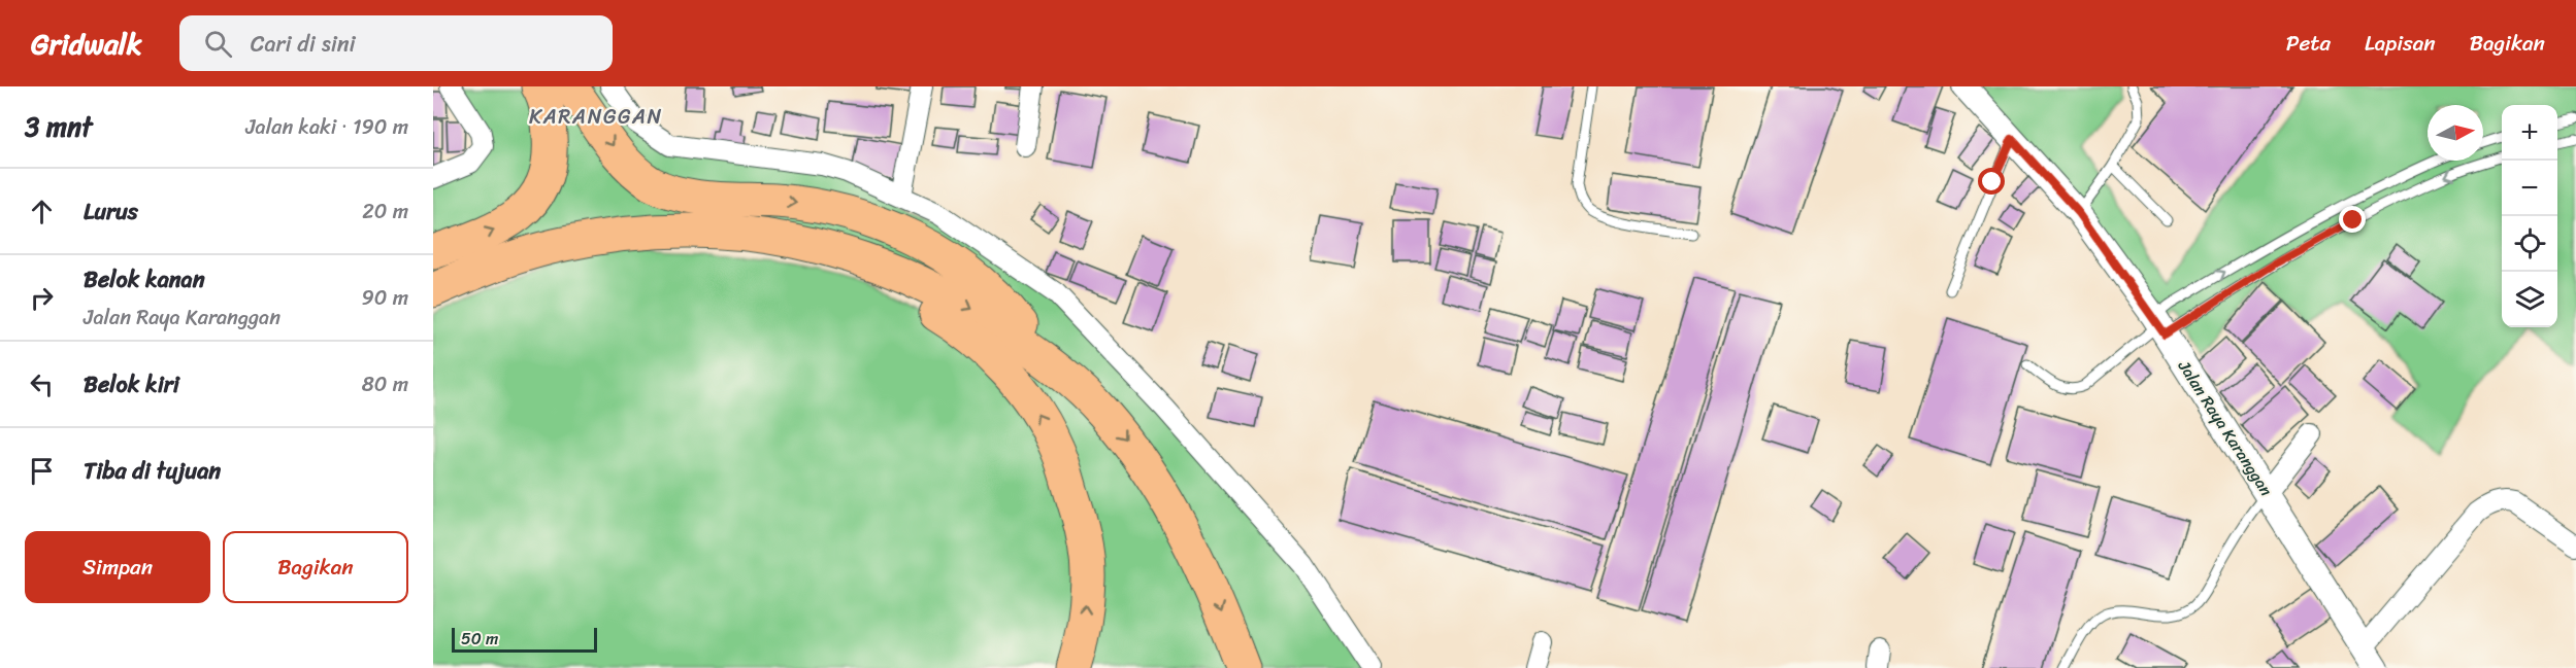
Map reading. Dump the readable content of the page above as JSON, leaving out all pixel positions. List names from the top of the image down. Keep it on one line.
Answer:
{"streets":{"street":["Jalan Raya Karanggan"]},"districts":["KARANGGAN"],"scale_bar":"50 m","north":"right","page":{"header":"Gridwalk","search":"Cari di sini","nav":["Peta","Lapisan","Bagikan"],"heading":["3 mnt","Jalan kaki · 190 m"],"map_buttons":["+","−"],"list":[["Lurus","20 m"],["Belok kanan","Jalan Raya Karanggan","90 m"],["Belok kiri","80 m"],"Tiba di tujuan"],"buttons":["Simpan","Bagikan"],"scale":"50 m"}}
